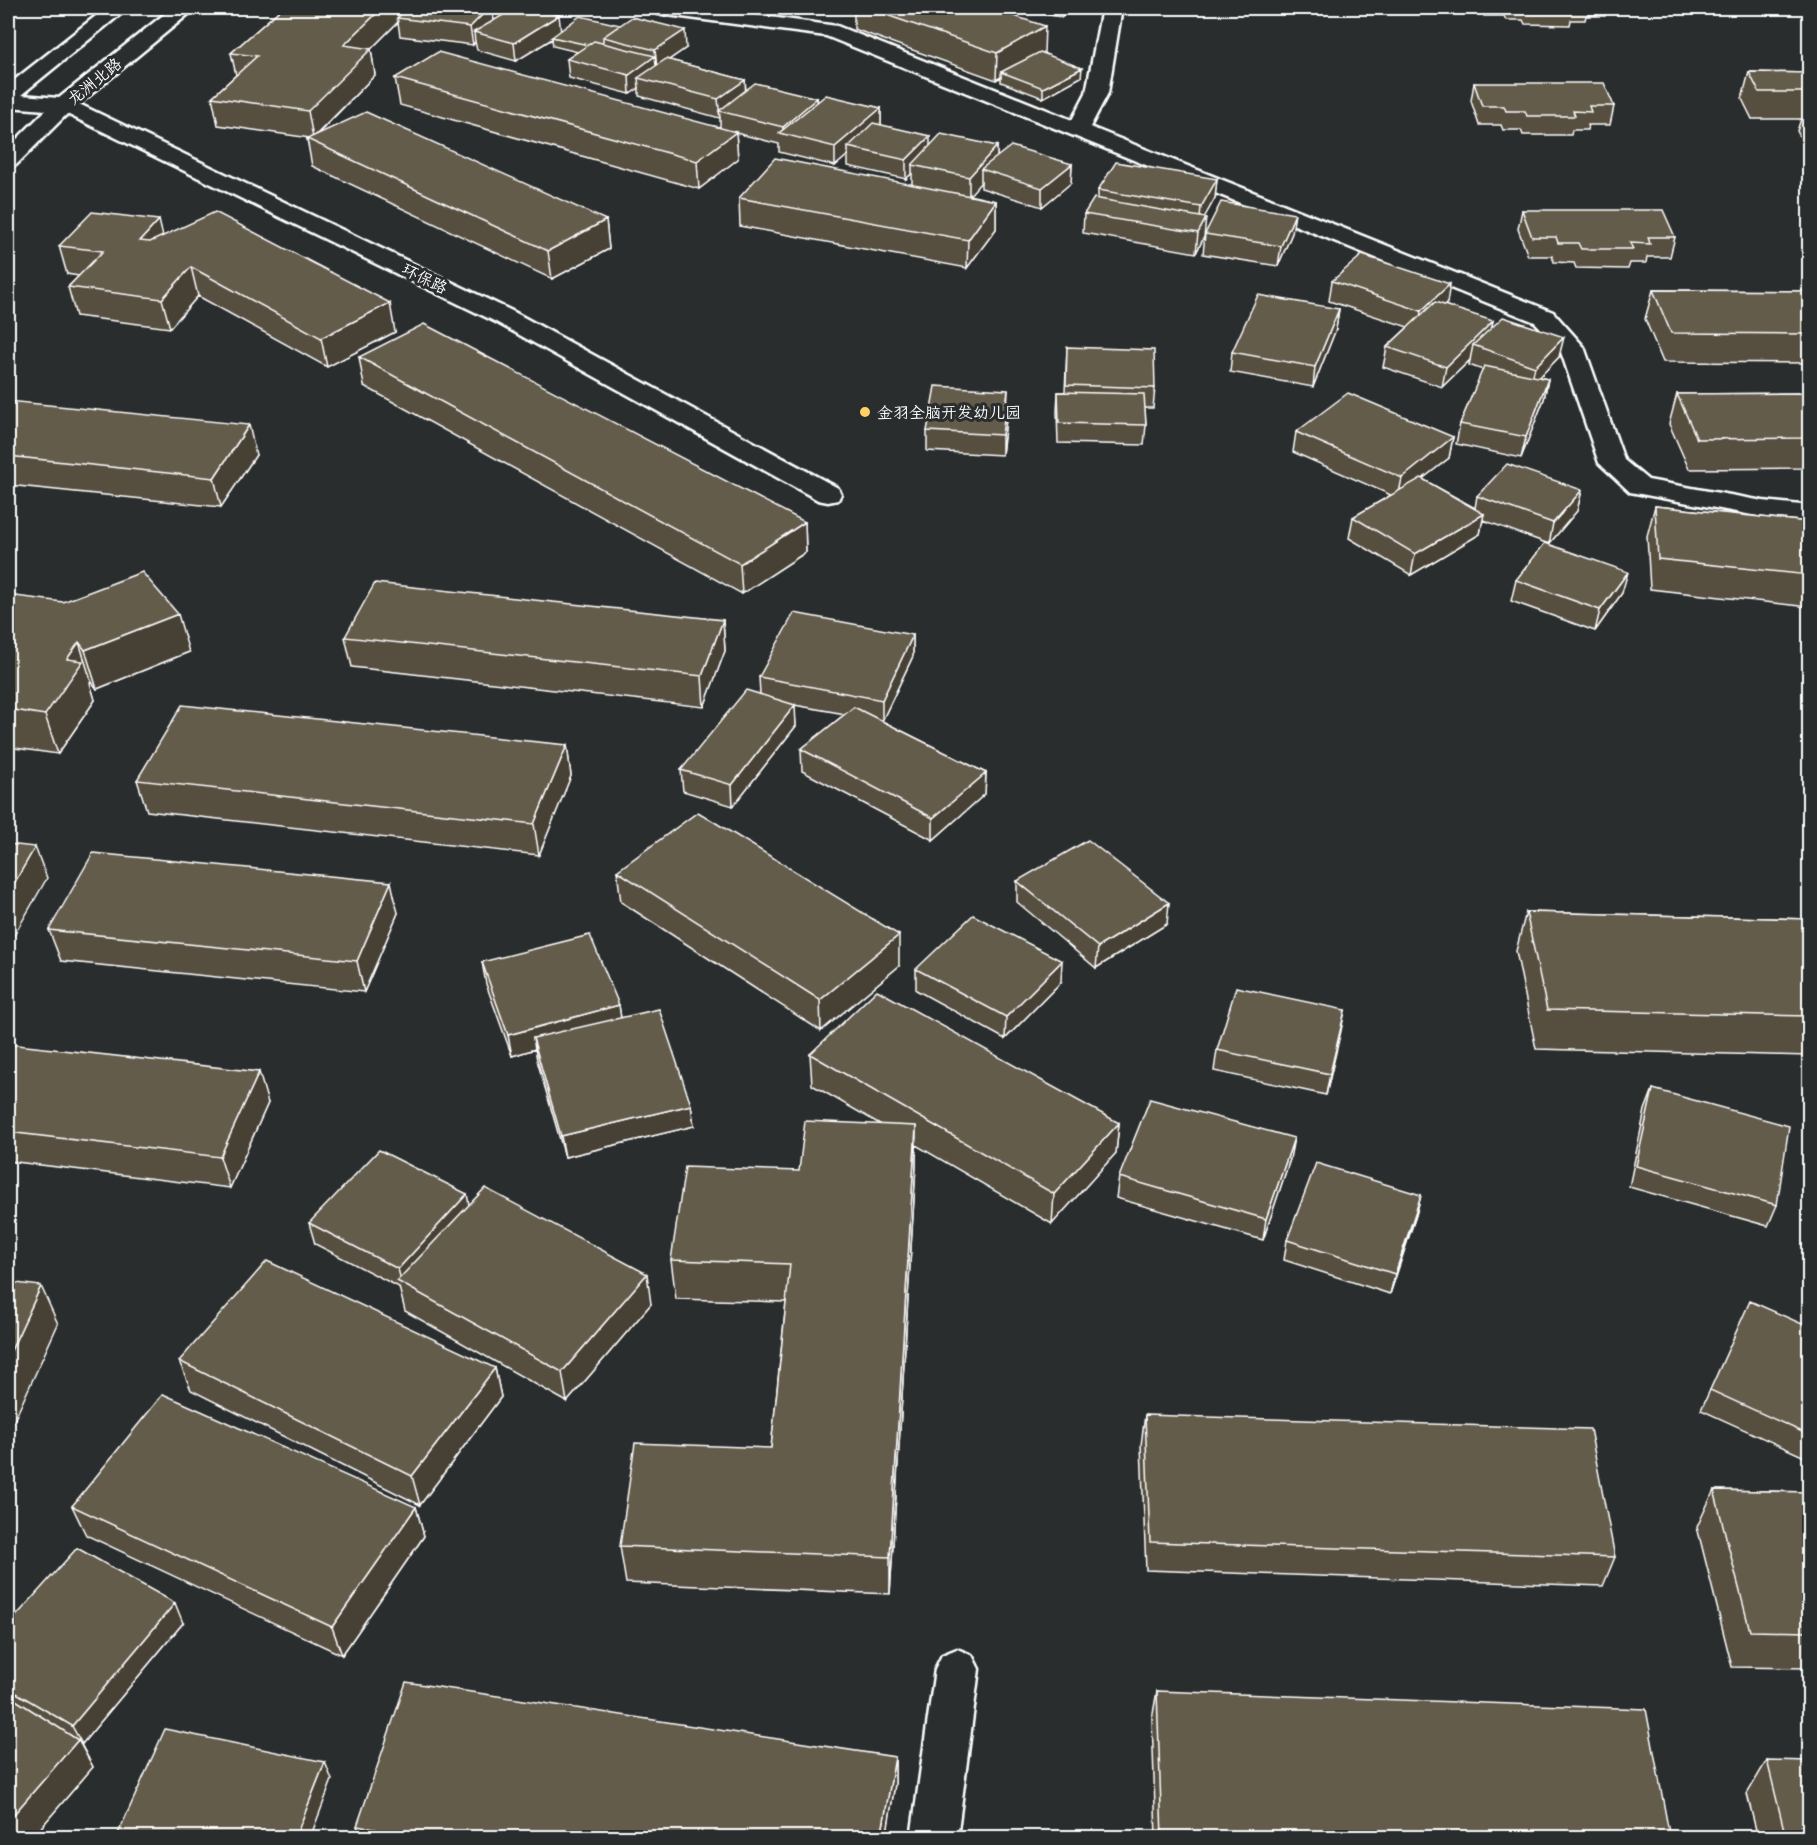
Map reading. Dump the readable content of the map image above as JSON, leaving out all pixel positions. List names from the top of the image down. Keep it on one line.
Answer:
{"streets":{"street":["龙洲北路","环保路"]},"crossings":[["龙洲北路","环保路"]],"places":["金羽全脑开发幼儿园"]}
